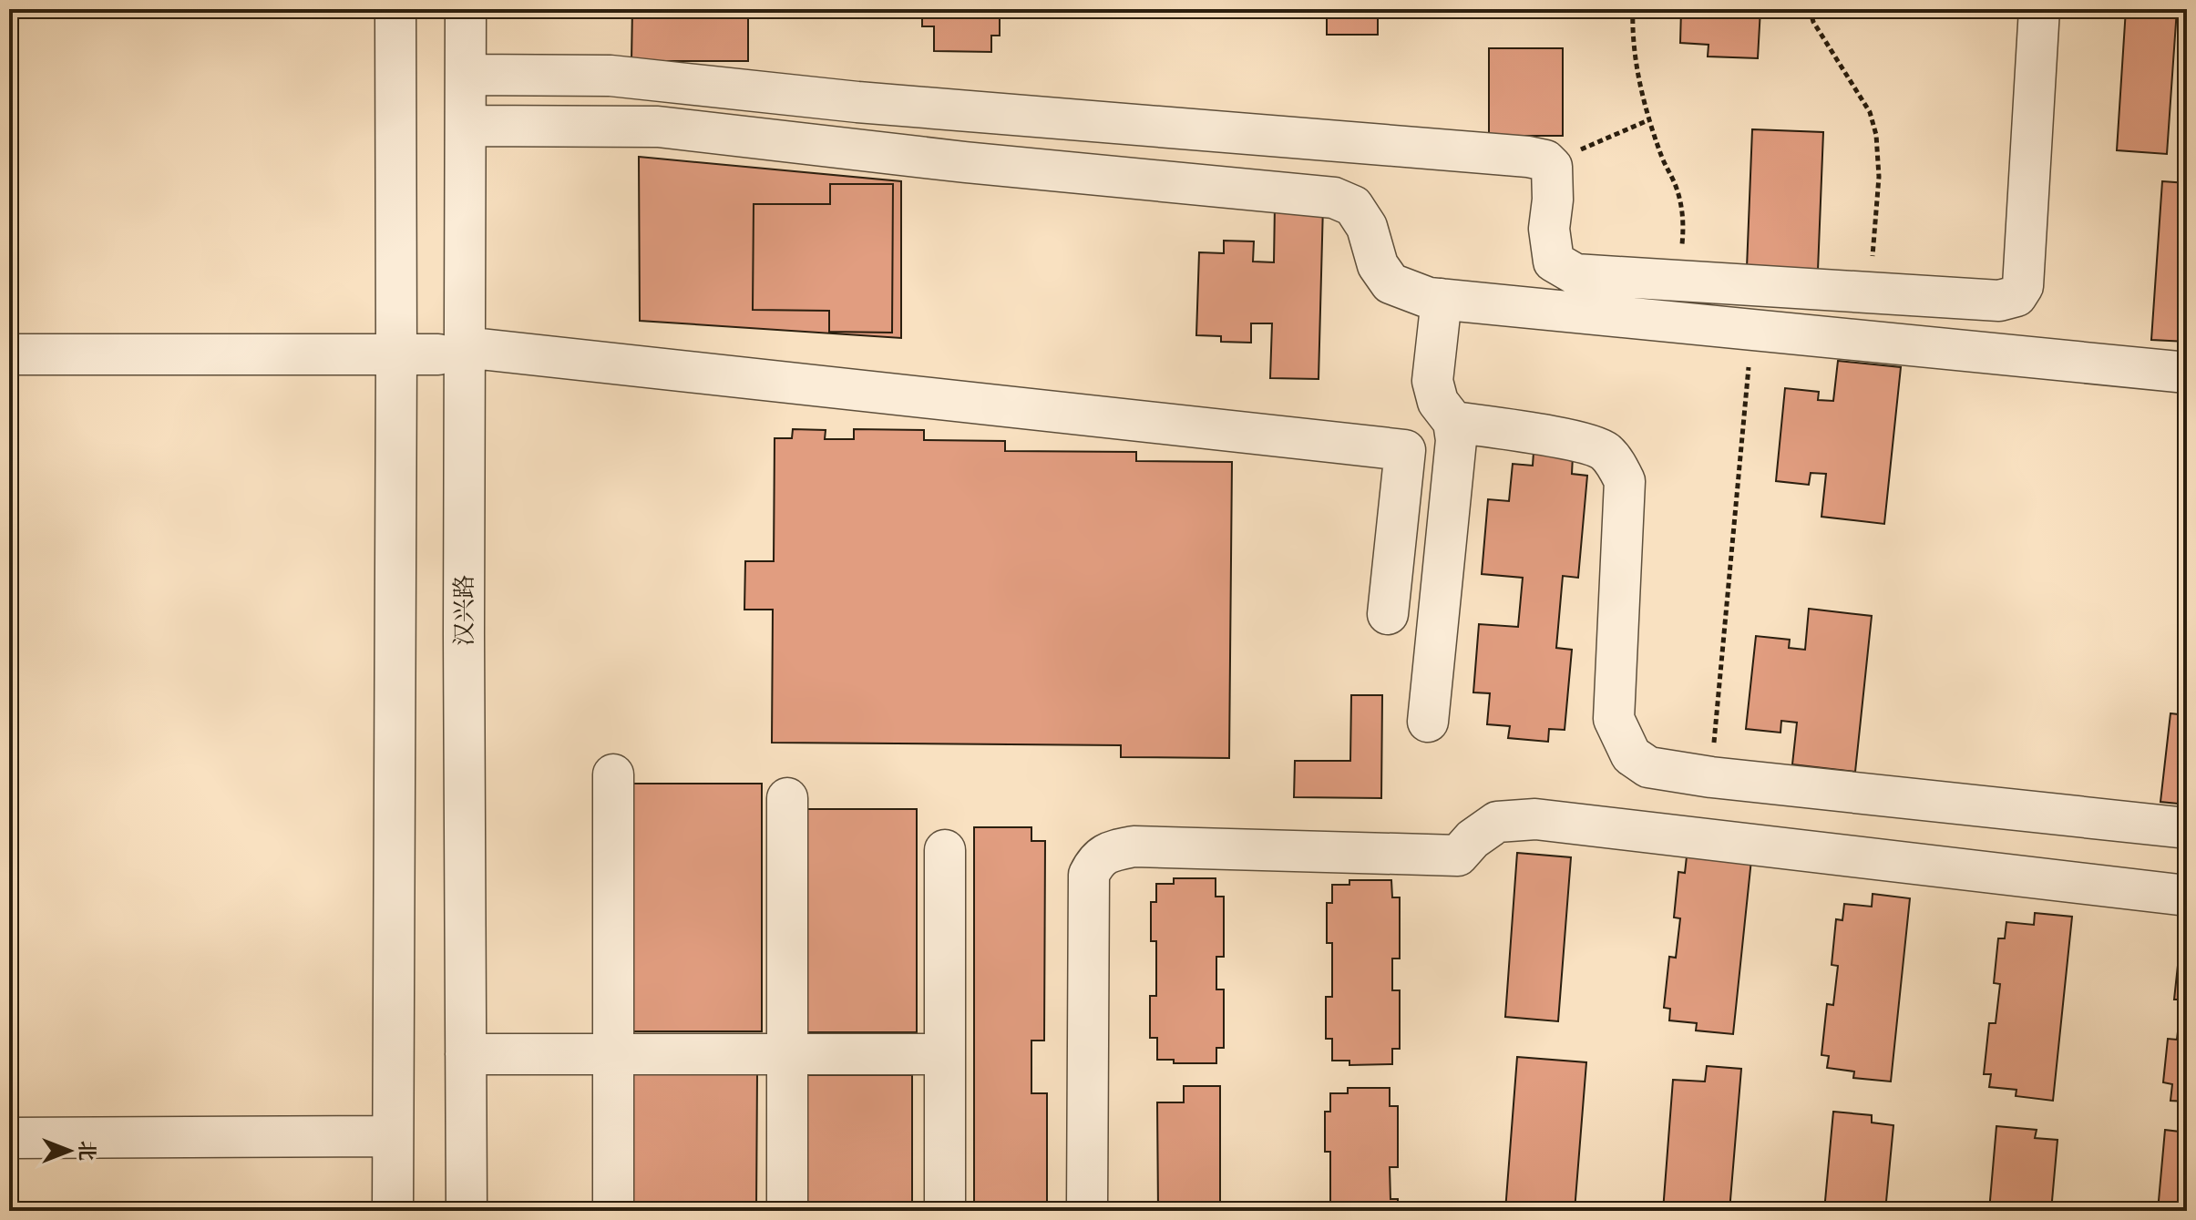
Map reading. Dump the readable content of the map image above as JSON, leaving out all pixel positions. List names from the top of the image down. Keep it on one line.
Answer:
{"streets":{"street":["汉兴路"]},"north":"right"}
